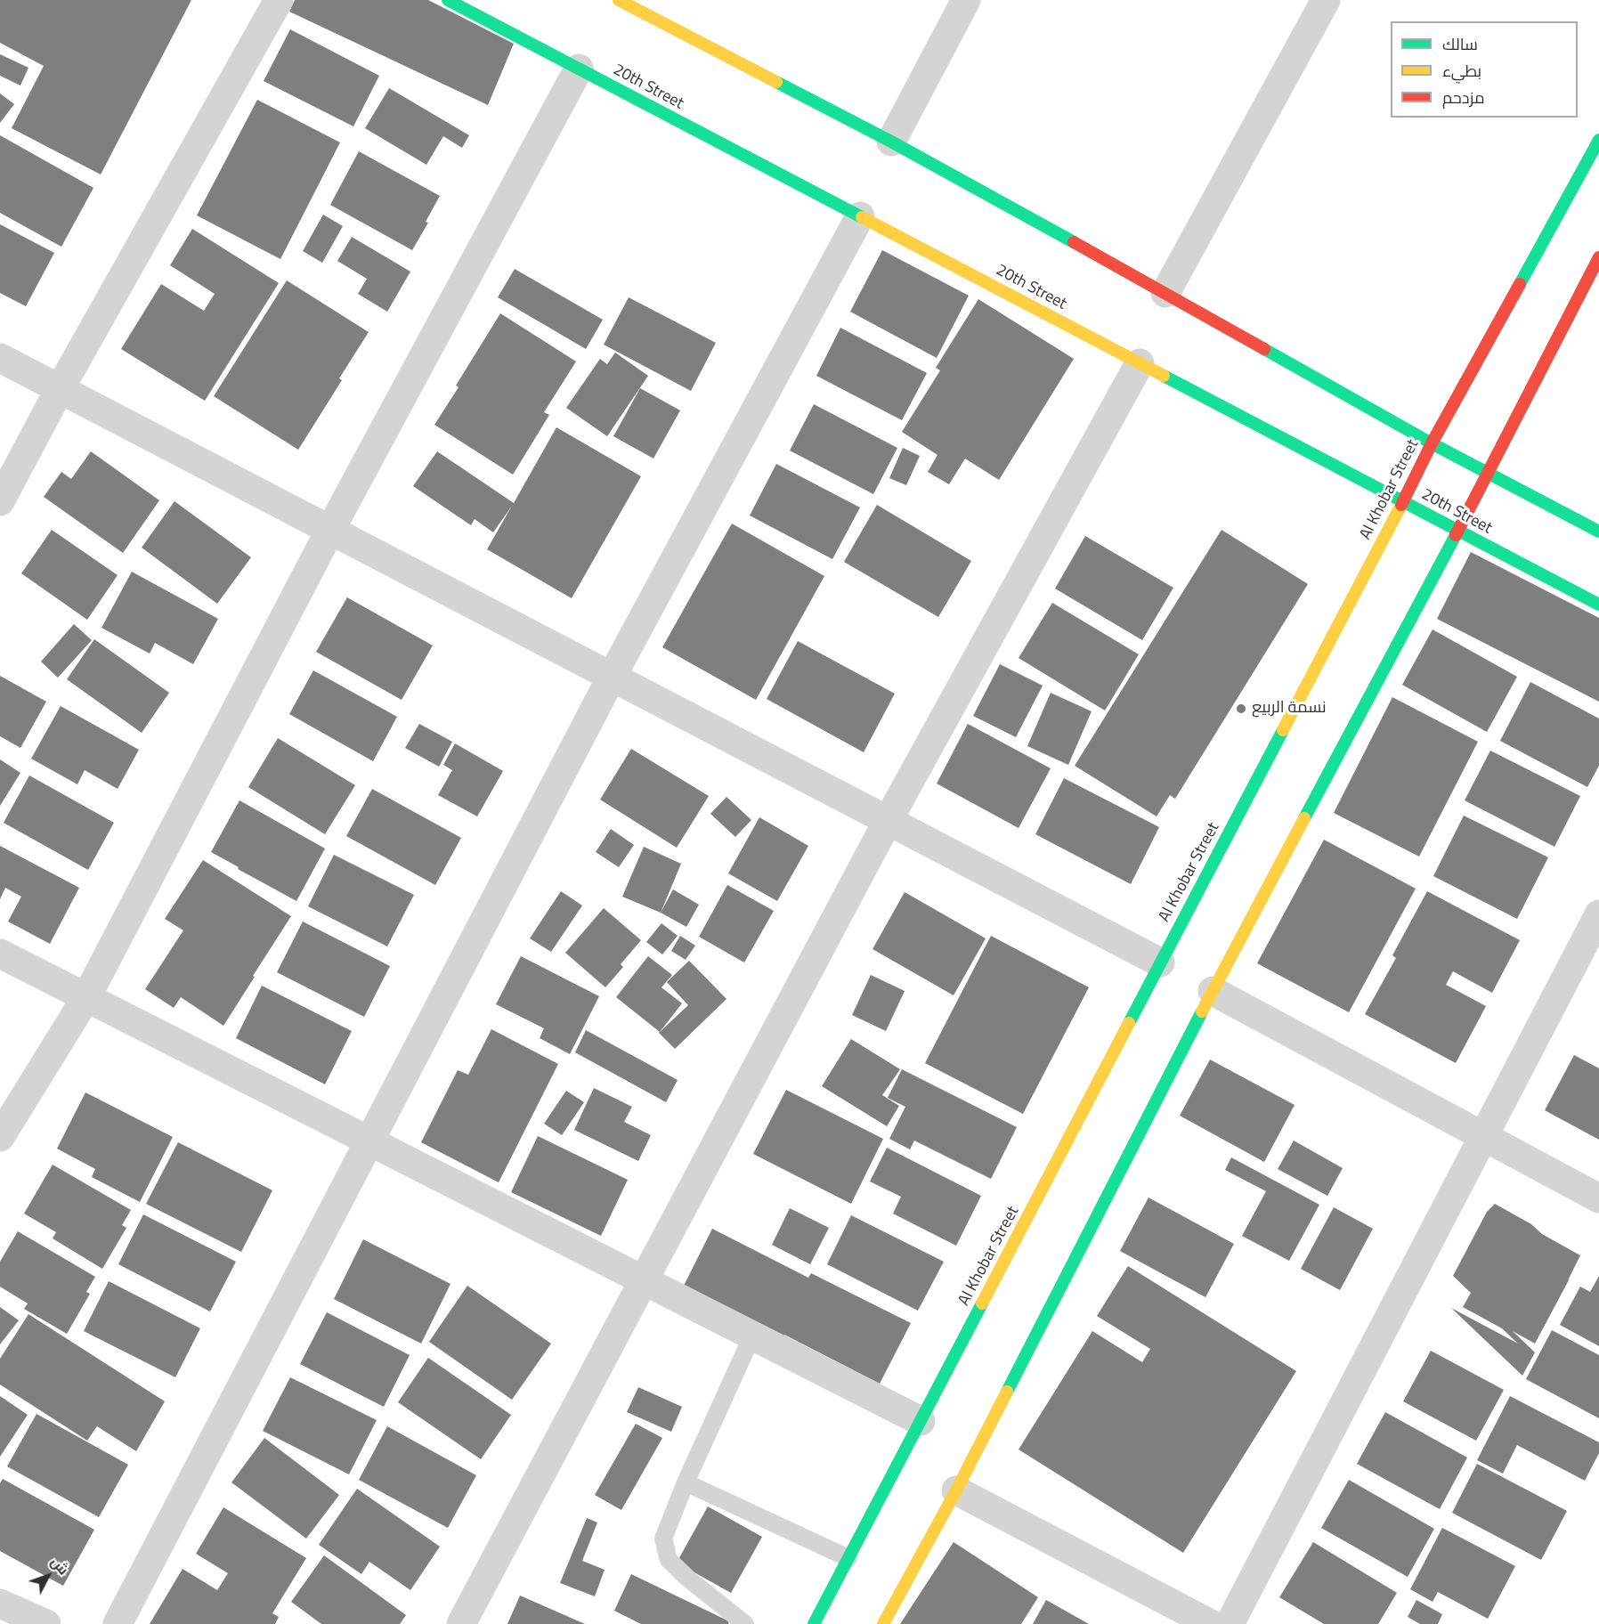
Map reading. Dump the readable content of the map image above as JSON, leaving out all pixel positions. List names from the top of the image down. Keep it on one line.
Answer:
{"streets":{"street":["20th Street","Al Khobar Street"]},"crossings":[["20th Street","Al Khobar Street"]],"places":["نسمة الربيع"],"legend":["سالك","بطيء","مزدحم"],"north":"top right"}
